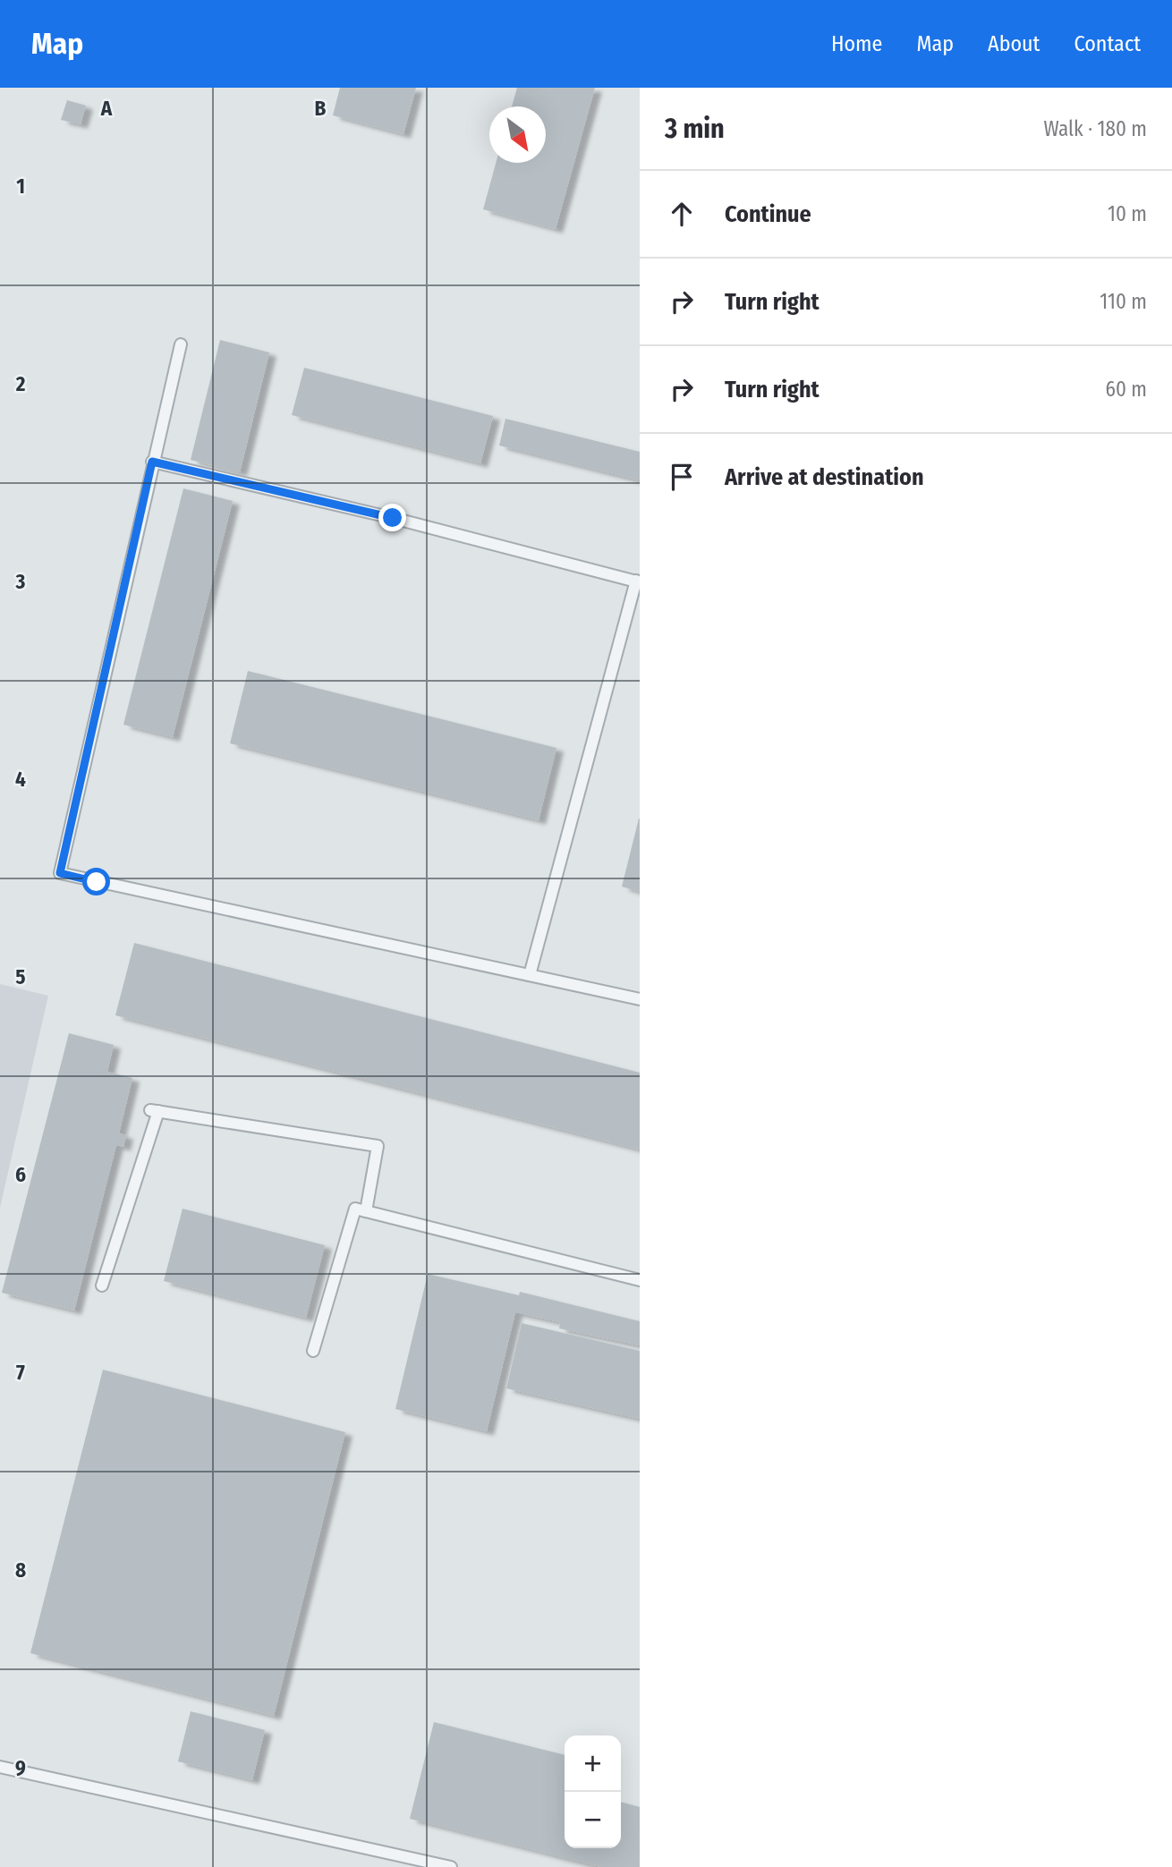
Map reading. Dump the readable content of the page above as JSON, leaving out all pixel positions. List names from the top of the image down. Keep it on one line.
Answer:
{"north":"bottom right","page":{"header":"Map","nav":["Home","Map","About","Contact"],"heading":["3 min","Walk · 180 m"],"list":[["Continue","10 m"],["Turn right","110 m"],["Turn right","60 m"],"Arrive at destination"],"map_buttons":["+","−"]},"grid":{"columns":["A","B"],"rows":["1","2","3","4","5","6","7","8","9"]}}
